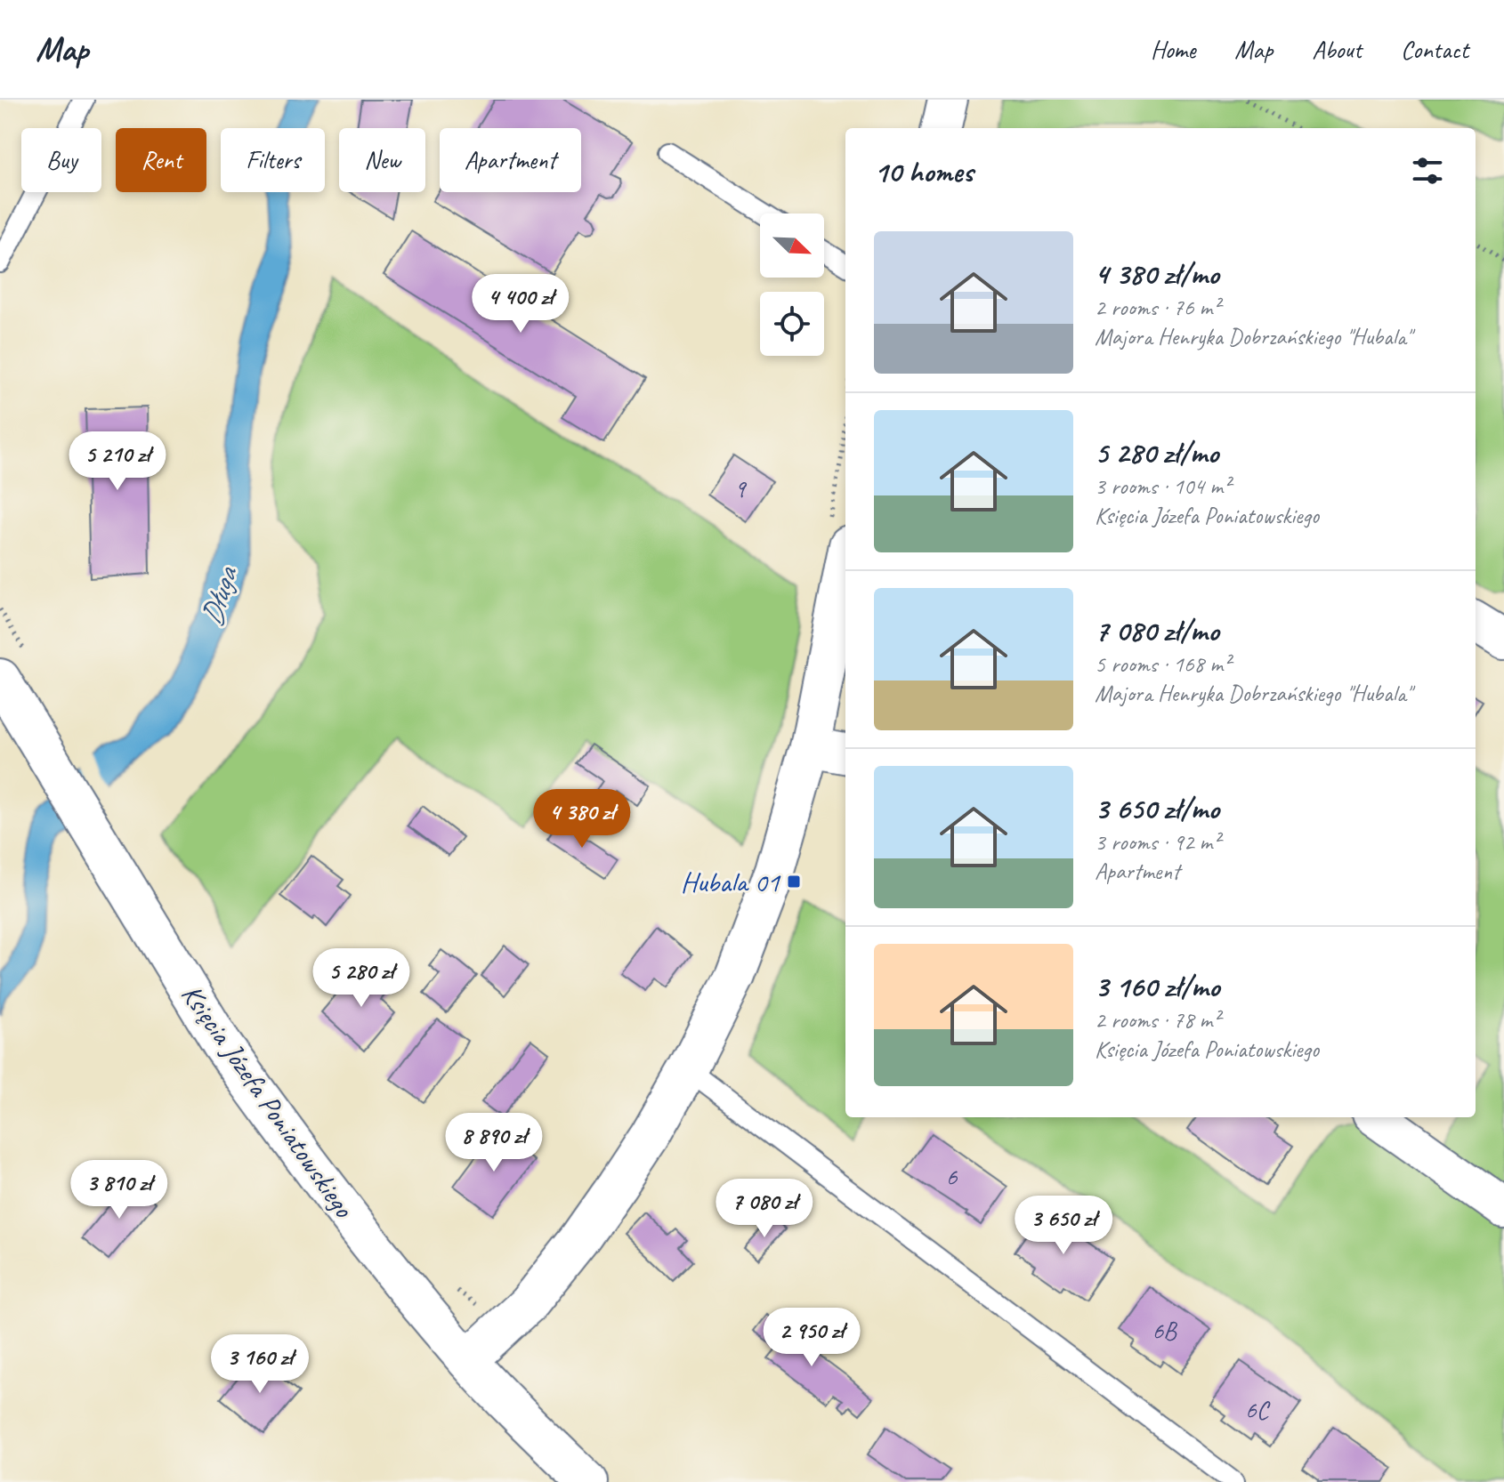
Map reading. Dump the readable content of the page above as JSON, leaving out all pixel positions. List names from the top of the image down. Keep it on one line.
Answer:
{"streets":{"street":["Księcia Józefa Poniatowskiego"]},"water":["Długa"],"places":{"transit":["Hubala 01"]},"house_numbers":["9","6","6B","6C"],"north":"bottom right","page":{"header":"Map","nav":["Home","Map","About","Contact"],"chip":["Buy","Rent","Filters","New","Apartment"],"heading":"10 homes","list":[{"name":"4 380 zł/mo","note":"2 rooms · 76 m² · Majora Henryka Dobrzańskiego \"Hubala\""},{"name":"5 280 zł/mo","note":"3 rooms · 104 m² · Księcia Józefa Poniatowskiego"},{"name":"7 080 zł/mo","note":"5 rooms · 168 m² · Majora Henryka Dobrzańskiego \"Hubala\""},{"name":"3 650 zł/mo","note":"3 rooms · 92 m² · Apartment"},{"name":"3 160 zł/mo","note":"2 rooms · 78 m² · Księcia Józefa Poniatowskiego"}],"price":["4 400 zł","5 210 zł","4 380 zł","5 280 zł","8 890 zł","3 810 zł","7 080 zł","3 650 zł","2 950 zł","3 160 zł"]}}
